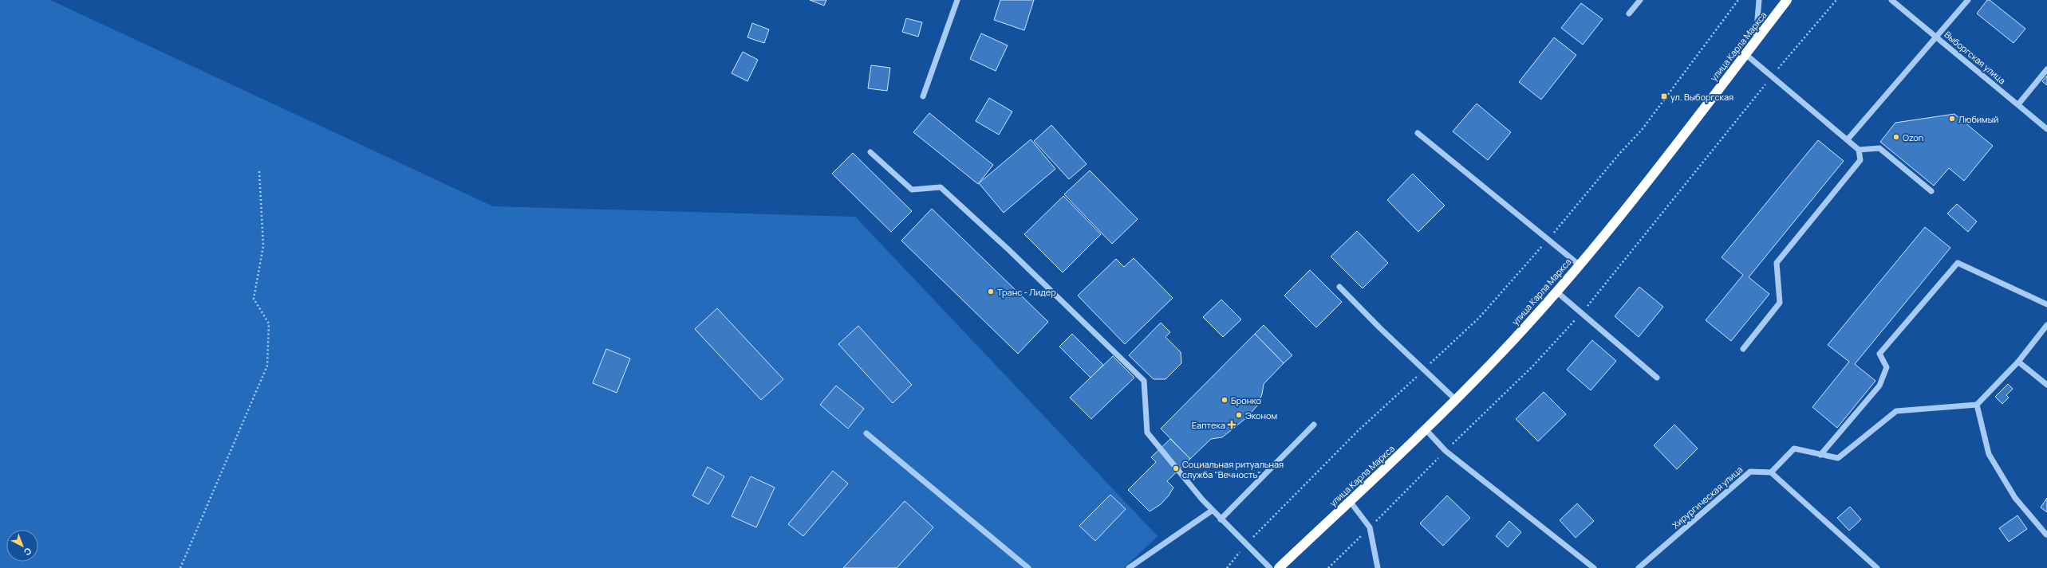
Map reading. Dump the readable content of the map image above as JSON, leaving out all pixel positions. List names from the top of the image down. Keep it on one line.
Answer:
{"streets":{"highway":["улица Карла Маркса"],"street":["Выборгская улица","Хирургическая улица"]},"places":{"transit":["ул. Выборгская"],"other":["Любимый","Ozon","Транс - Лидер","Бронко","Эконом","Социальная ритуальная служба \"Вечность\""],"health":["Еаптека"]},"north":"bottom right"}
